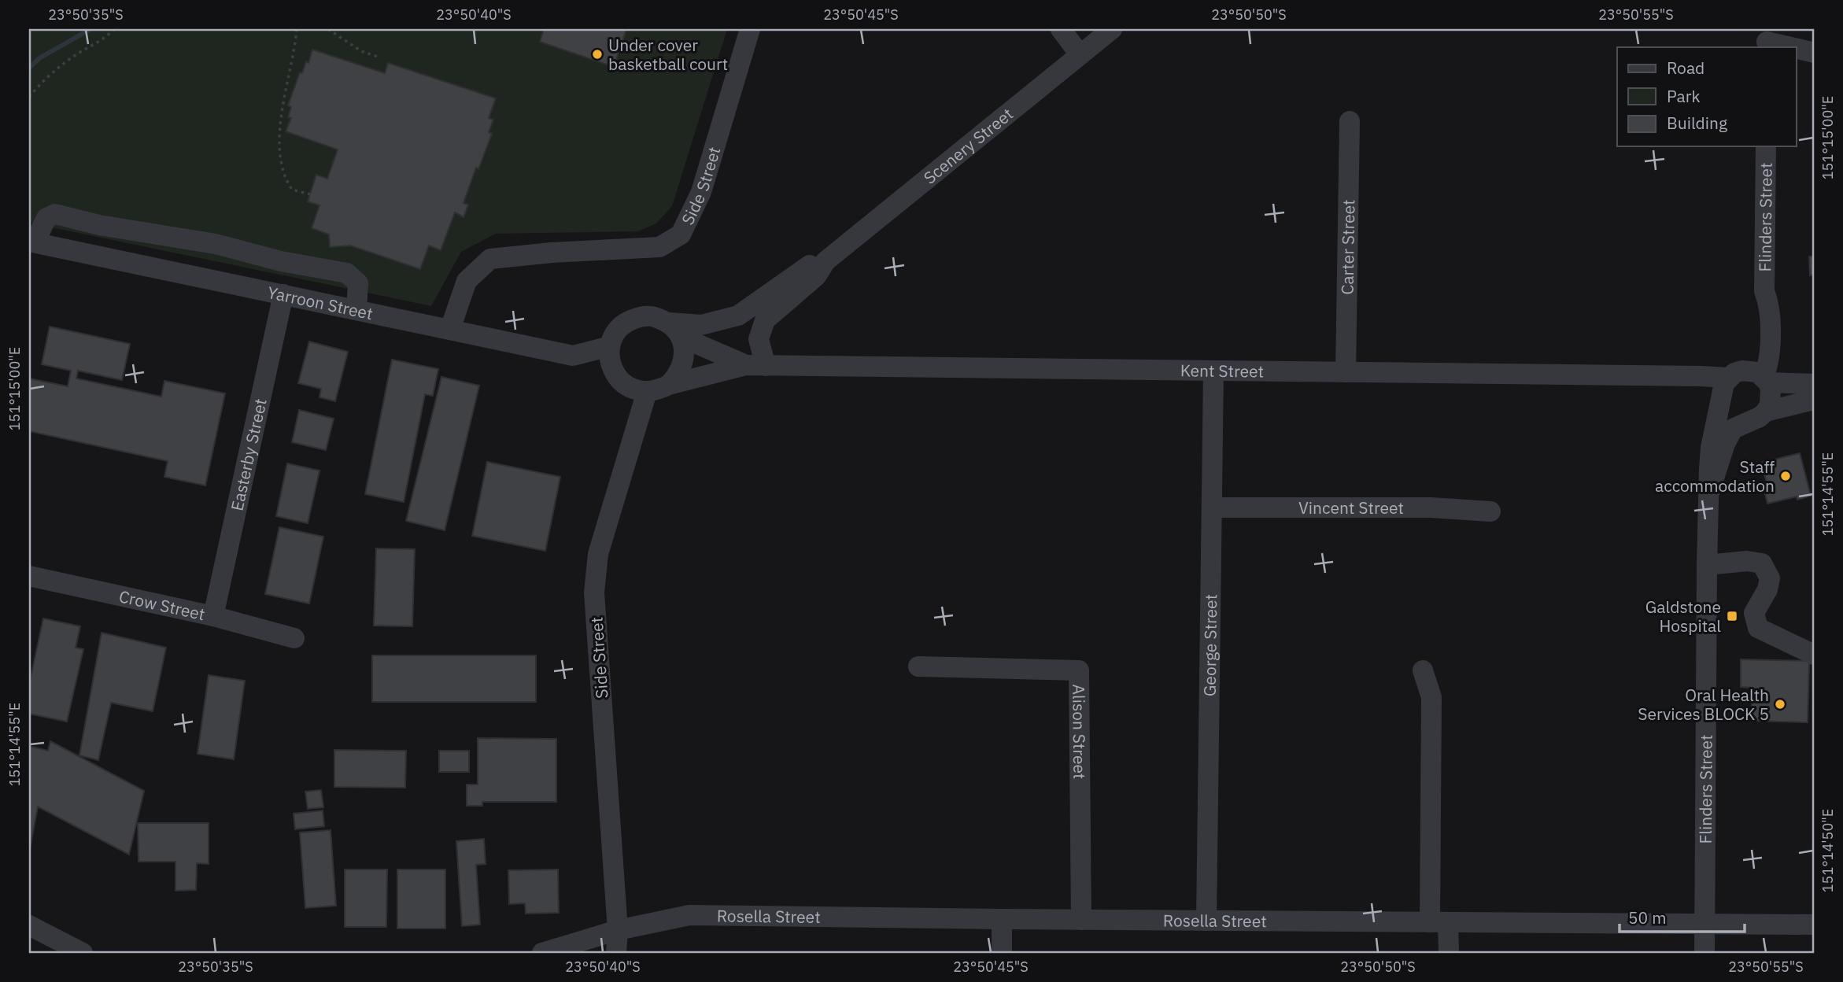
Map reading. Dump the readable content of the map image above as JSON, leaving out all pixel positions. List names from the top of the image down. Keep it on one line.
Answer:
{"streets":{"street":["Scenery Street","Side Street","Flinders Street","Carter Street","Yarroon Street","Kent Street","Easterby Street","Vincent Street","Crow Street","George Street","Alison Street","Rosella Street"]},"crossings":[["Scenery Street","Side Street"],["Scenery Street","Yarroon Street"],["Scenery Street","Kent Street"],["Side Street","Yarroon Street"],["Side Street","Kent Street"],["Side Street","Rosella Street"],["Flinders Street","Kent Street"],["Flinders Street","Rosella Street"],["Carter Street","Kent Street"],["Yarroon Street","Kent Street"],["Yarroon Street","Easterby Street"],["Kent Street","George Street"],["Easterby Street","Crow Street"],["Vincent Street","George Street"],["George Street","Rosella Street"],["Alison Street","Rosella Street"]],"places":{"other":["Under cover basketball court","Staff accommodation","Oral Health Services BLOCK 5"],"transit":["Galdstone Hospital"]},"legend":["Road","Park","Building"],"scale_bar":"50 m","coordinates":["23°50'35\"S","23°50'40\"S","23°50'45\"S","23°50'50\"S","23°50'55\"S","151°15'00\"E","151°14'55\"E","151°14'50\"E"]}
